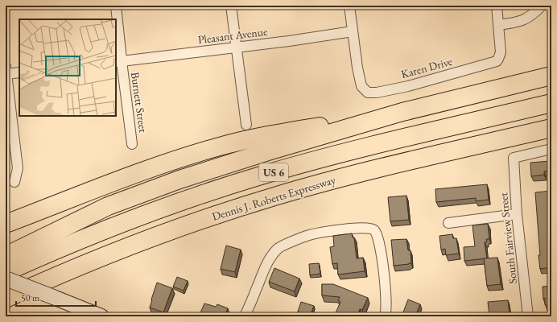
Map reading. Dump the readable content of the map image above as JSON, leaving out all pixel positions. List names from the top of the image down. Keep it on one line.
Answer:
{"streets":{"highway":["US 6","Dennis J. Roberts Expressway"],"street":["Pleasant Avenue","Karen Drive","Burnett Street","South Fairview Street"]},"crossings":[["Pleasant Avenue","Karen Drive"],["Pleasant Avenue","Burnett Street"]],"scale_bar":"50 m"}
